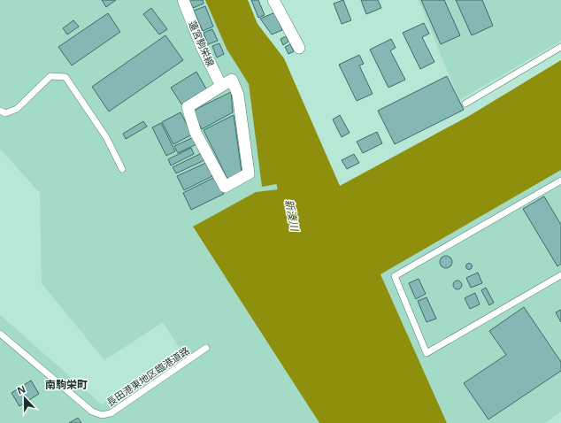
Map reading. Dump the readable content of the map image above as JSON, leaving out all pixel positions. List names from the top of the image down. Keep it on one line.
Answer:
{"streets":{"street":["蓮宮駒栄線"],"lane":["長田港東地区臨港道路"]},"districts":["南駒栄町"],"water":["新湊川"],"north":"top"}
